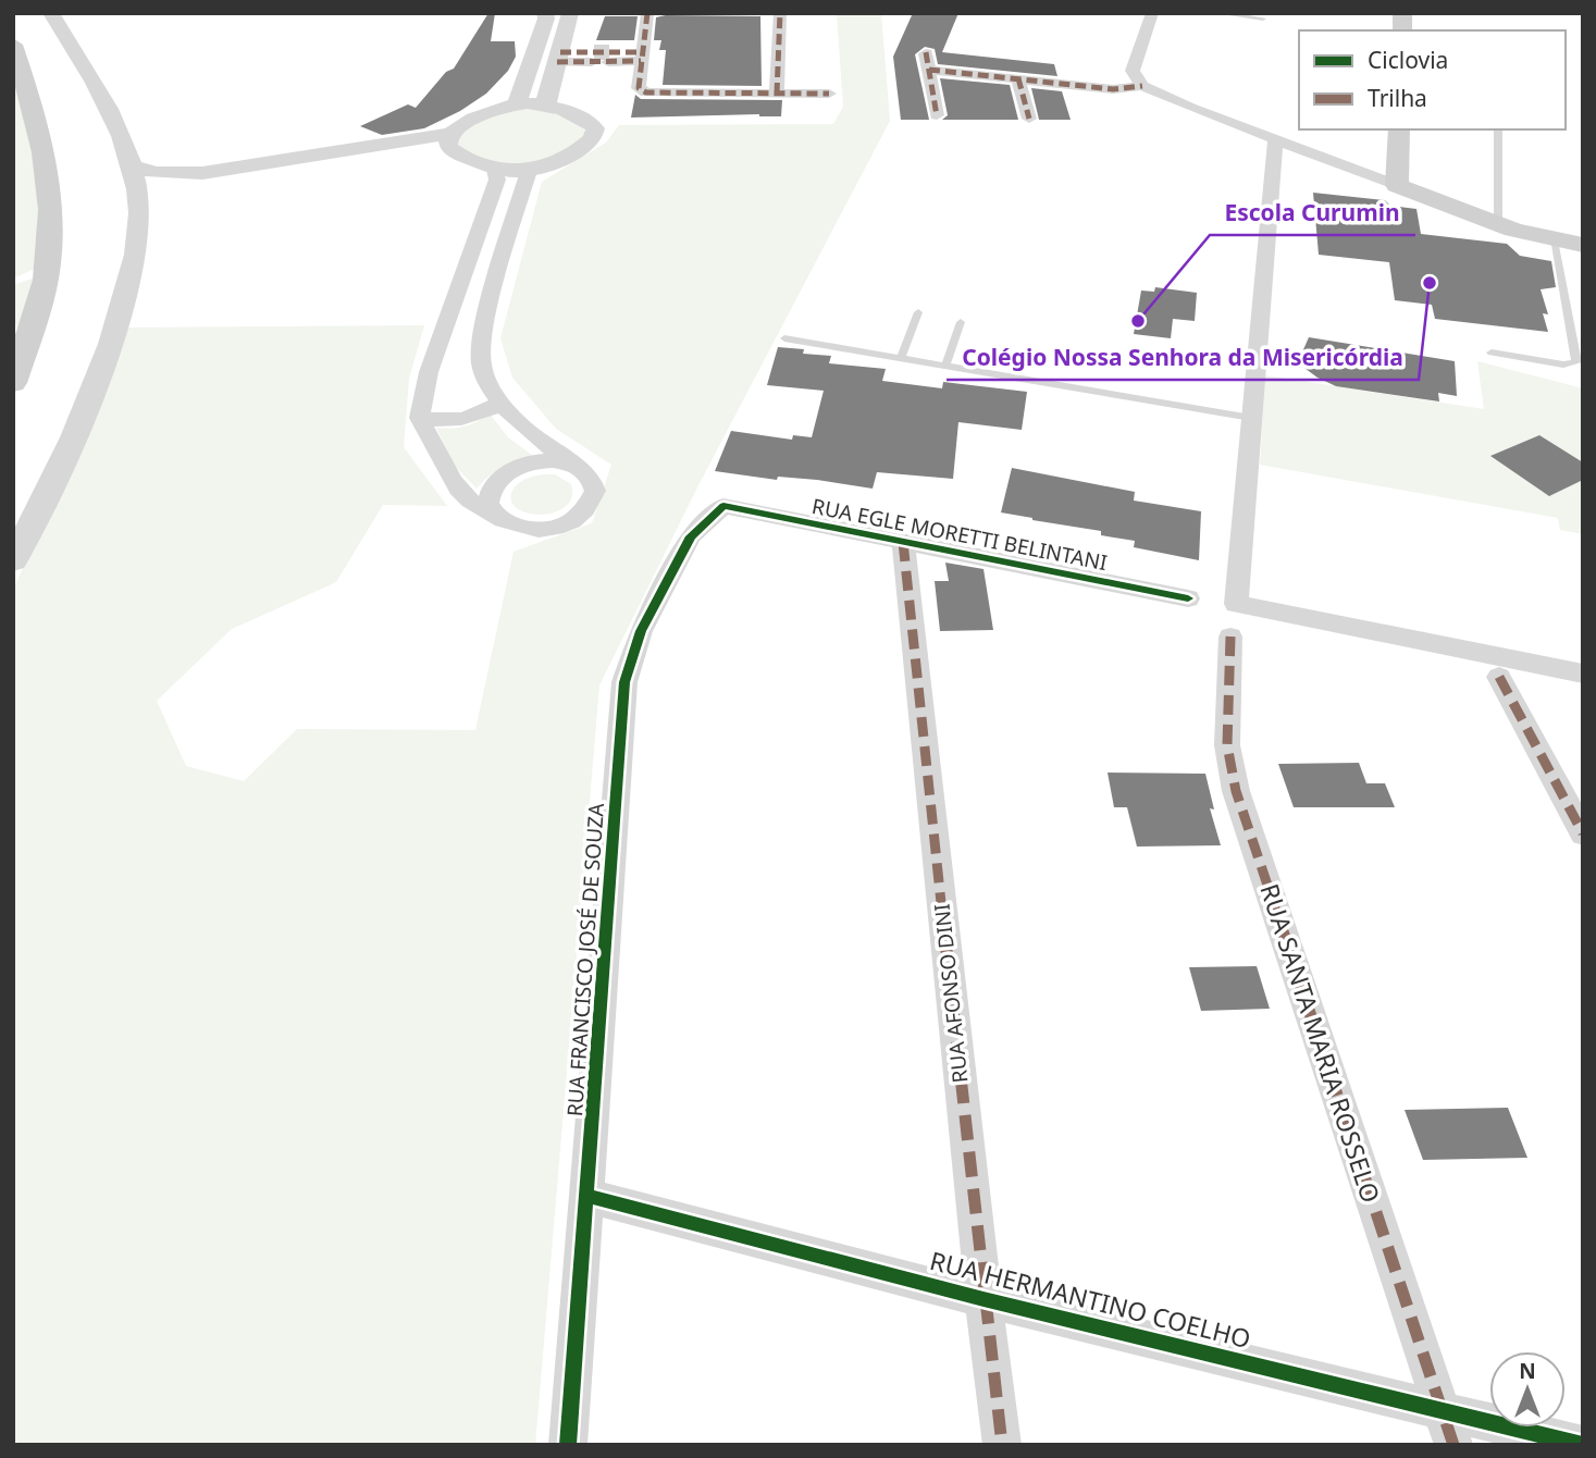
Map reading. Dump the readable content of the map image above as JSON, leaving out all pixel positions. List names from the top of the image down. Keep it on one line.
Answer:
{"streets":{"street":["RUA EGLE MORETTI BELINTANI","RUA FRANCISCO JOSÉ DE SOUZA","RUA AFONSO DINI","RUA SANTA MARIA ROSSELO","RUA HERMANTINO COELHO"]},"crossings":[["RUA EGLE MORETTI BELINTANI","RUA FRANCISCO JOSÉ DE SOUZA"],["RUA EGLE MORETTI BELINTANI","RUA AFONSO DINI"],["RUA FRANCISCO JOSÉ DE SOUZA","RUA HERMANTINO COELHO"],["RUA AFONSO DINI","RUA HERMANTINO COELHO"],["RUA SANTA MARIA ROSSELO","RUA HERMANTINO COELHO"]],"places":["Colégio Nossa Senhora da Misericórdia","Escola Curumin"],"legend":["Ciclovia","Trilha"],"north":"top"}
